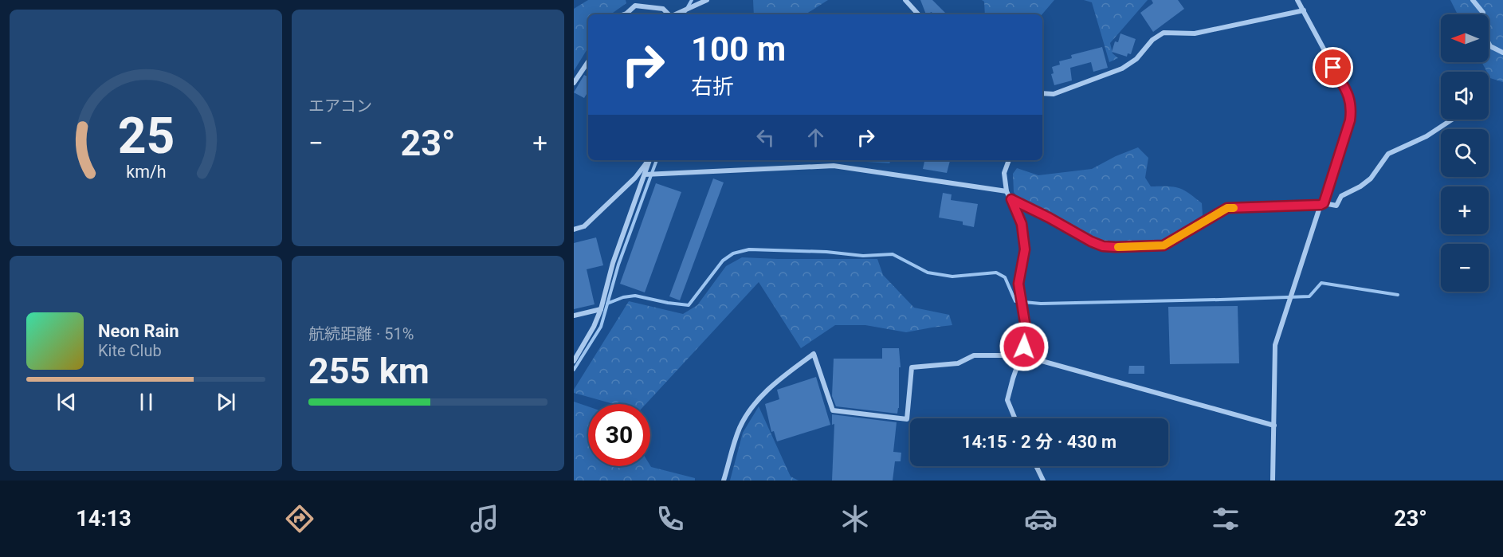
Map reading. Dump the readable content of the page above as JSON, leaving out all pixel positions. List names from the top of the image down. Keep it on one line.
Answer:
{"north":"left","page":{"tile":["エアコン",["航続距離 · 51%","255 km"]],"map_buttons":["+","−"],"turn":["100 m","右折"],"heat":["−","23°","+"],"song":["Neon Rain","Kite Club"],"limit":"30","trip":"14:15 · 2 分 · 430 m","tabs":["14:13","23°"],"gauge":["25","km/h"]}}
